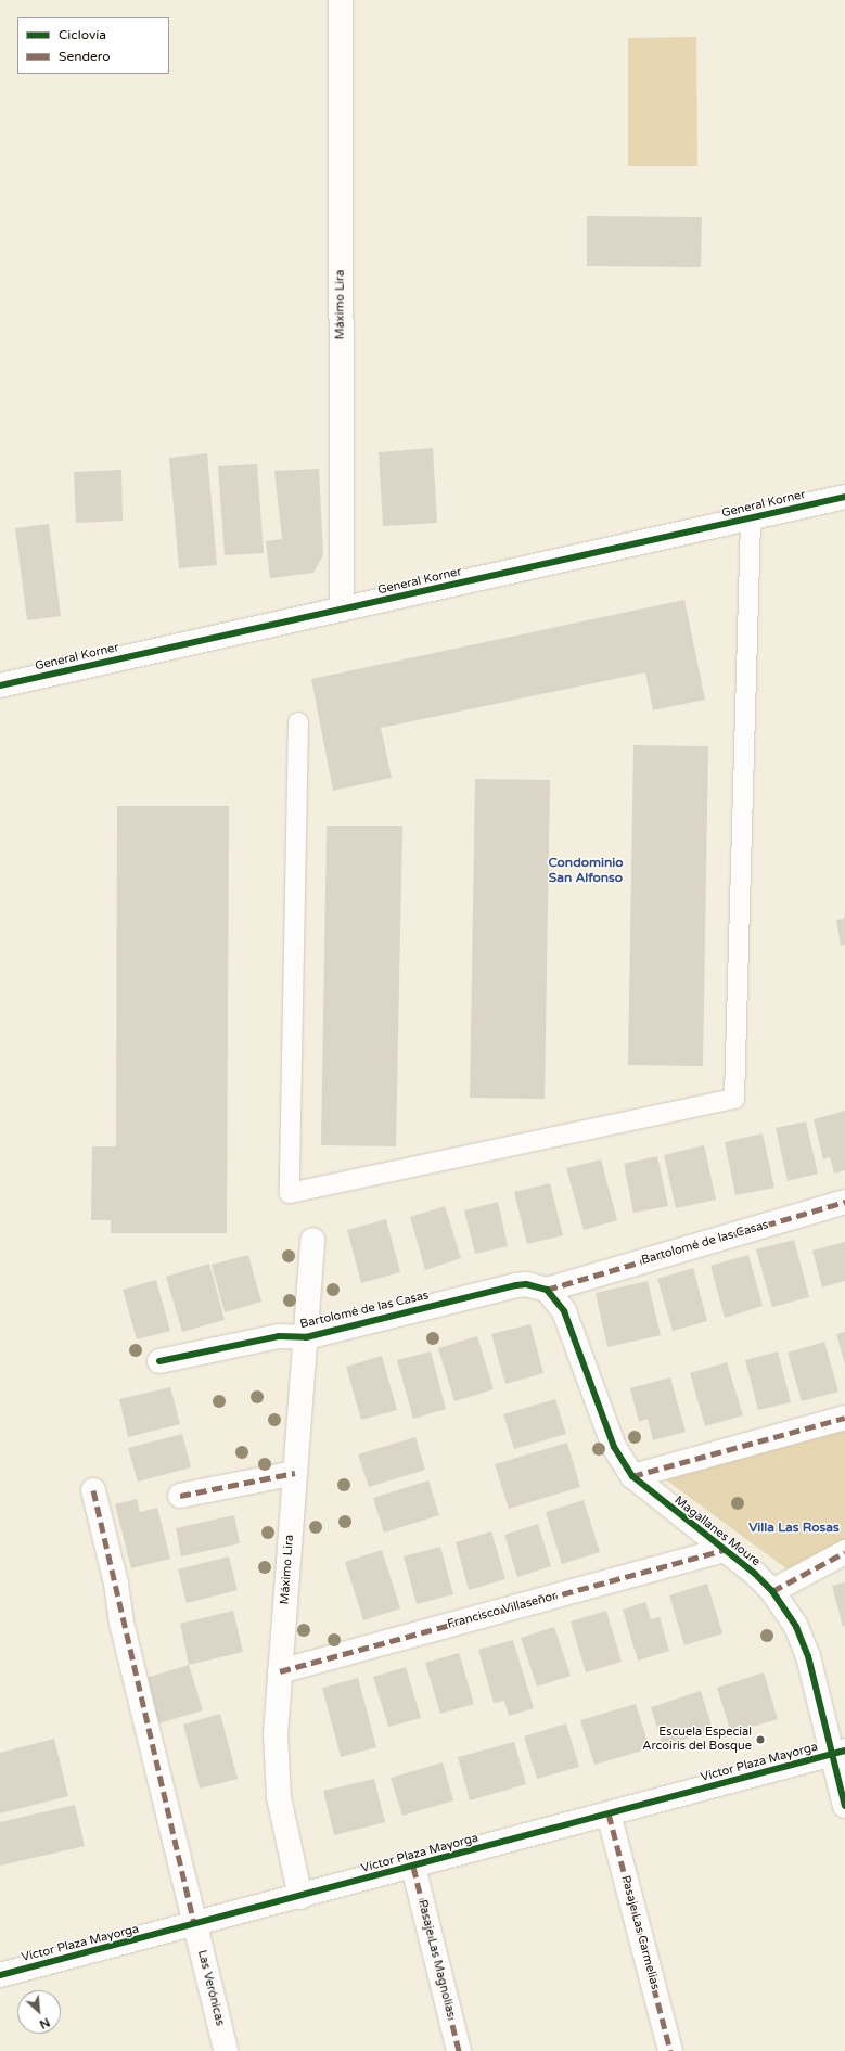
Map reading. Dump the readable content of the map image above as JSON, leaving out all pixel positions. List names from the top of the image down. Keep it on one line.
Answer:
{"streets":{"street":["Máximo Lira","General Korner","Bartolomé de las Casas","Magallanes Moure","Francisco Villaseñor","Víctor Plaza Mayorga","Pasaje Las Carmelias","Pasaje Las Magnolias","Las Verónicas"]},"crossings":[["Máximo Lira","General Korner"],["Máximo Lira","Bartolomé de las Casas"],["Máximo Lira","Francisco Villaseñor"],["Máximo Lira","Víctor Plaza Mayorga"],["Bartolomé de las Casas","Magallanes Moure"],["Magallanes Moure","Francisco Villaseñor"],["Magallanes Moure","Víctor Plaza Mayorga"],["Víctor Plaza Mayorga","Pasaje Las Carmelias"],["Víctor Plaza Mayorga","Pasaje Las Magnolias"],["Víctor Plaza Mayorga","Las Verónicas"]],"districts":["Condominio San Alfonso","Villa Las Rosas"],"places":["Escuela Especial Arcoiris del Bosque"],"legend":["Ciclovía","Sendero"],"north":"bottom right"}
